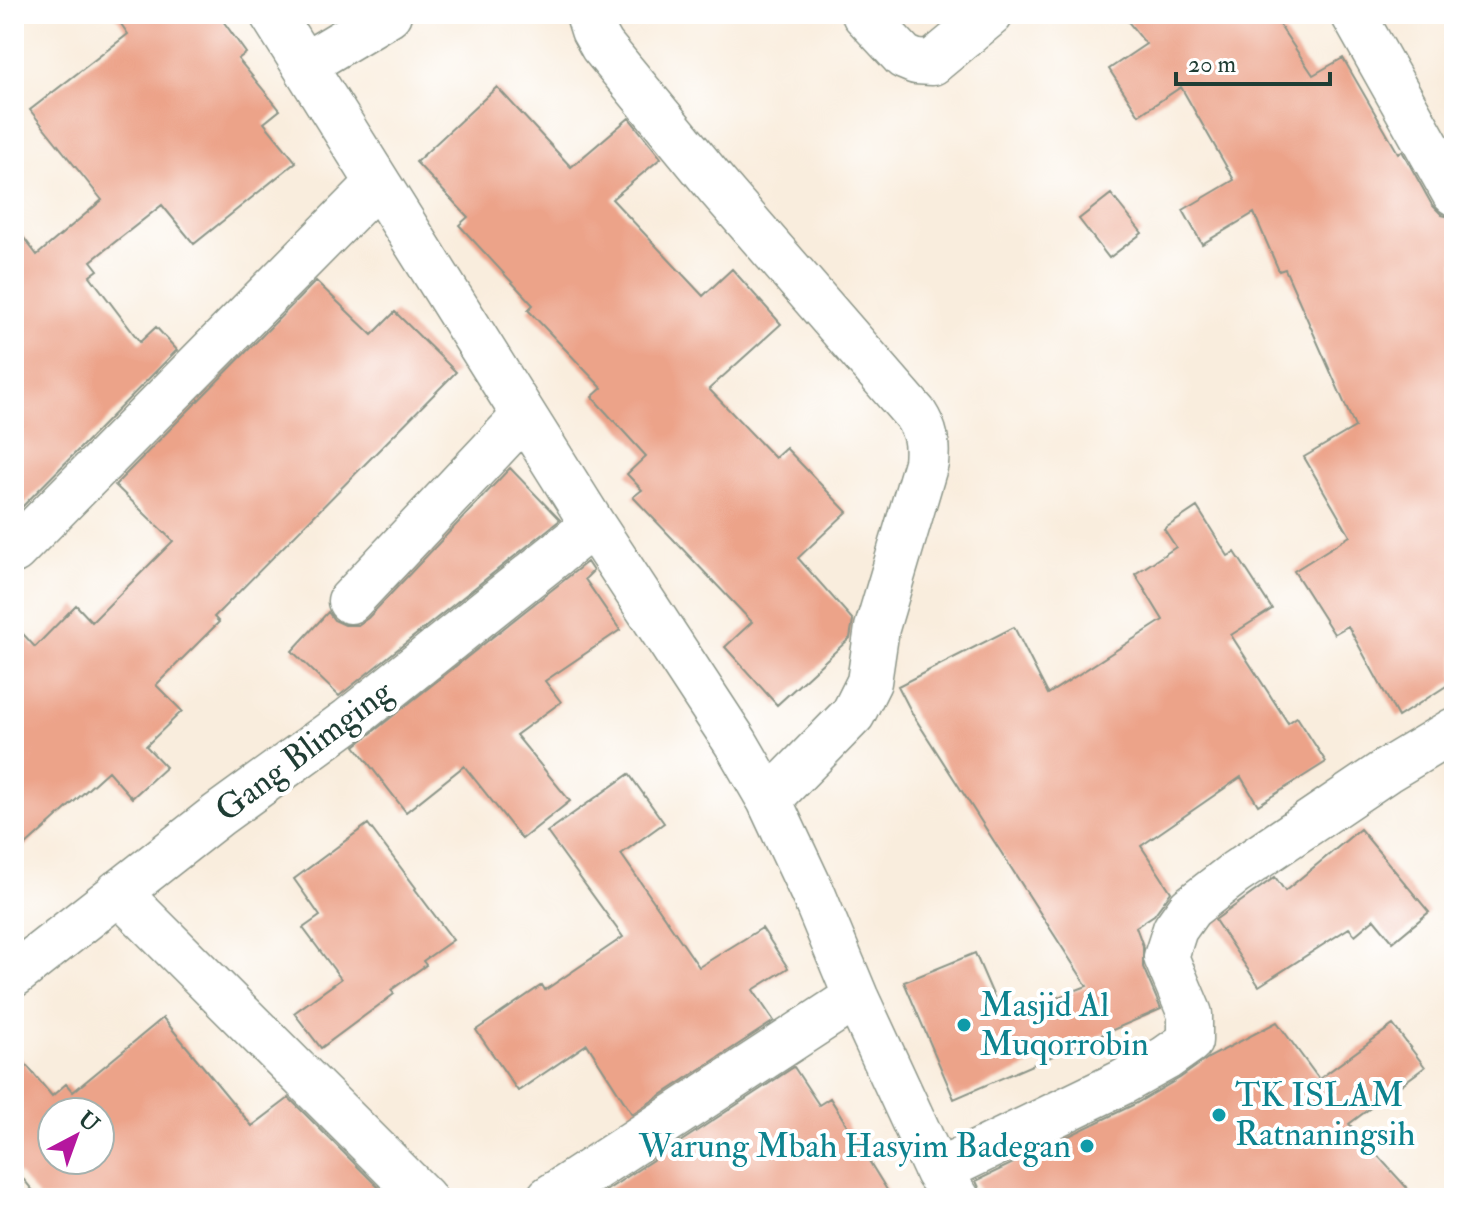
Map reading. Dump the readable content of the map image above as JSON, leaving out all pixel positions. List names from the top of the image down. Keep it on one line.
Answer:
{"streets":{"street":["Gang Blimging"]},"places":["Masjid Al Muqorrobin","TK ISLAM Ratnaningsih","Warung Mbah Hasyim Badegan"],"scale_bar":"20 m","north":"top right"}
